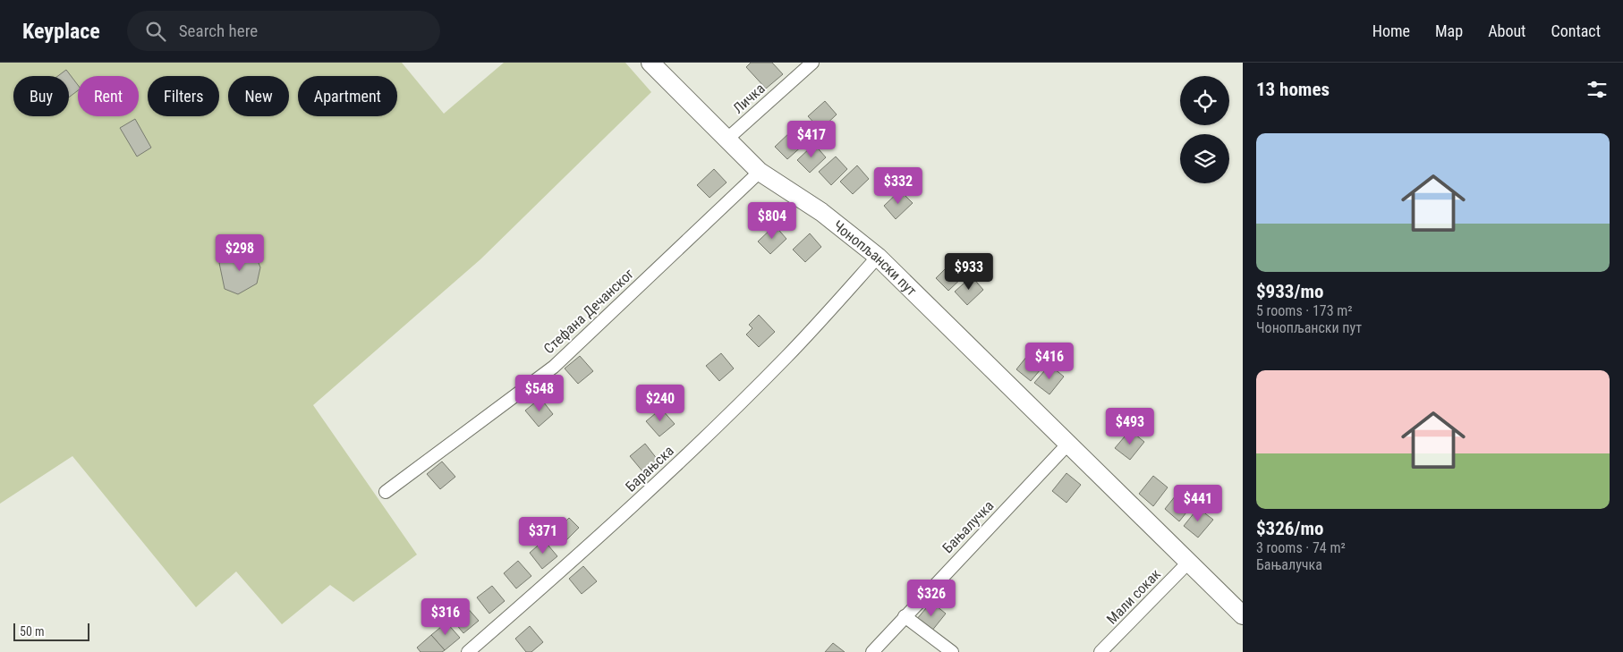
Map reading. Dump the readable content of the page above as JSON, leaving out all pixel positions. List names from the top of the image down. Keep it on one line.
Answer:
{"streets":{"street":["Личка","Чонопљански пут","Стефана Дечанског","Барањска","Бањалучка","Мали сокак"]},"crossings":[["Личка","Чонопљански пут"],["Чонопљански пут","Стефана Дечанског"],["Чонопљански пут","Барањска"],["Чонопљански пут","Бањалучка"],["Чонопљански пут","Мали сокак"]],"scale_bar":"50 m","page":{"header":"Keyplace","search":"Search here","nav":["Home","Map","About","Contact"],"heading":"13 homes","chip":["Buy","Rent","Filters","New","Apartment"],"list":[{"name":"$933/mo","note":"5 rooms · 173 m² · Чонопљански пут"},{"name":"$326/mo","note":"3 rooms · 74 m² · Бањалучка"}],"price":["$417","$332","$804","$298","$933","$416","$548","$240","$493","$441","$371","$326","$316"],"scale":"50 m"}}
